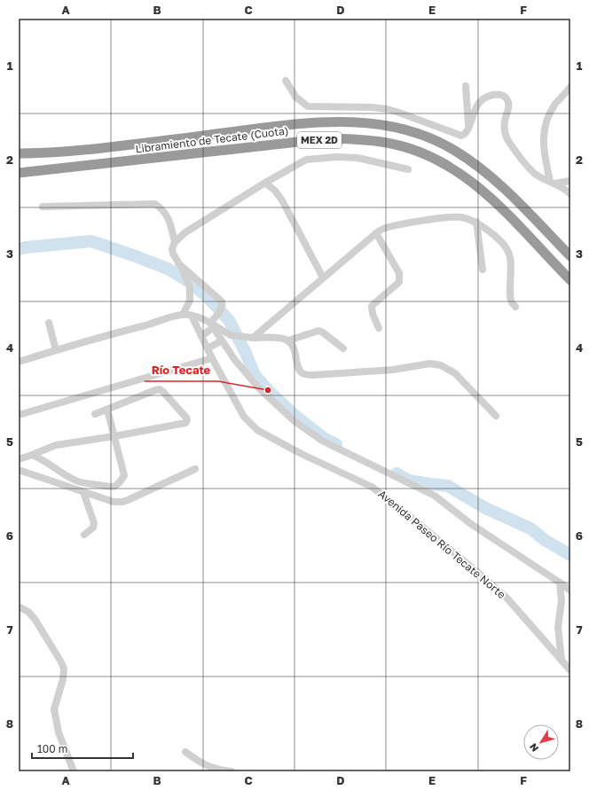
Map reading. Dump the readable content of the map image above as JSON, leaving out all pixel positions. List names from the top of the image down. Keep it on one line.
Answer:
{"streets":{"highway":["Libramiento de Tecate (Cuota)","MEX 2D"],"street":["Avenida Paseo Río Tecate Norte"]},"places":["Río Tecate"],"scale_bar":"100 m","north":"bottom left","grid":{"columns":["A","B","C","D","E","F"],"rows":["1","2","3","4","5","6","7","8"]}}
